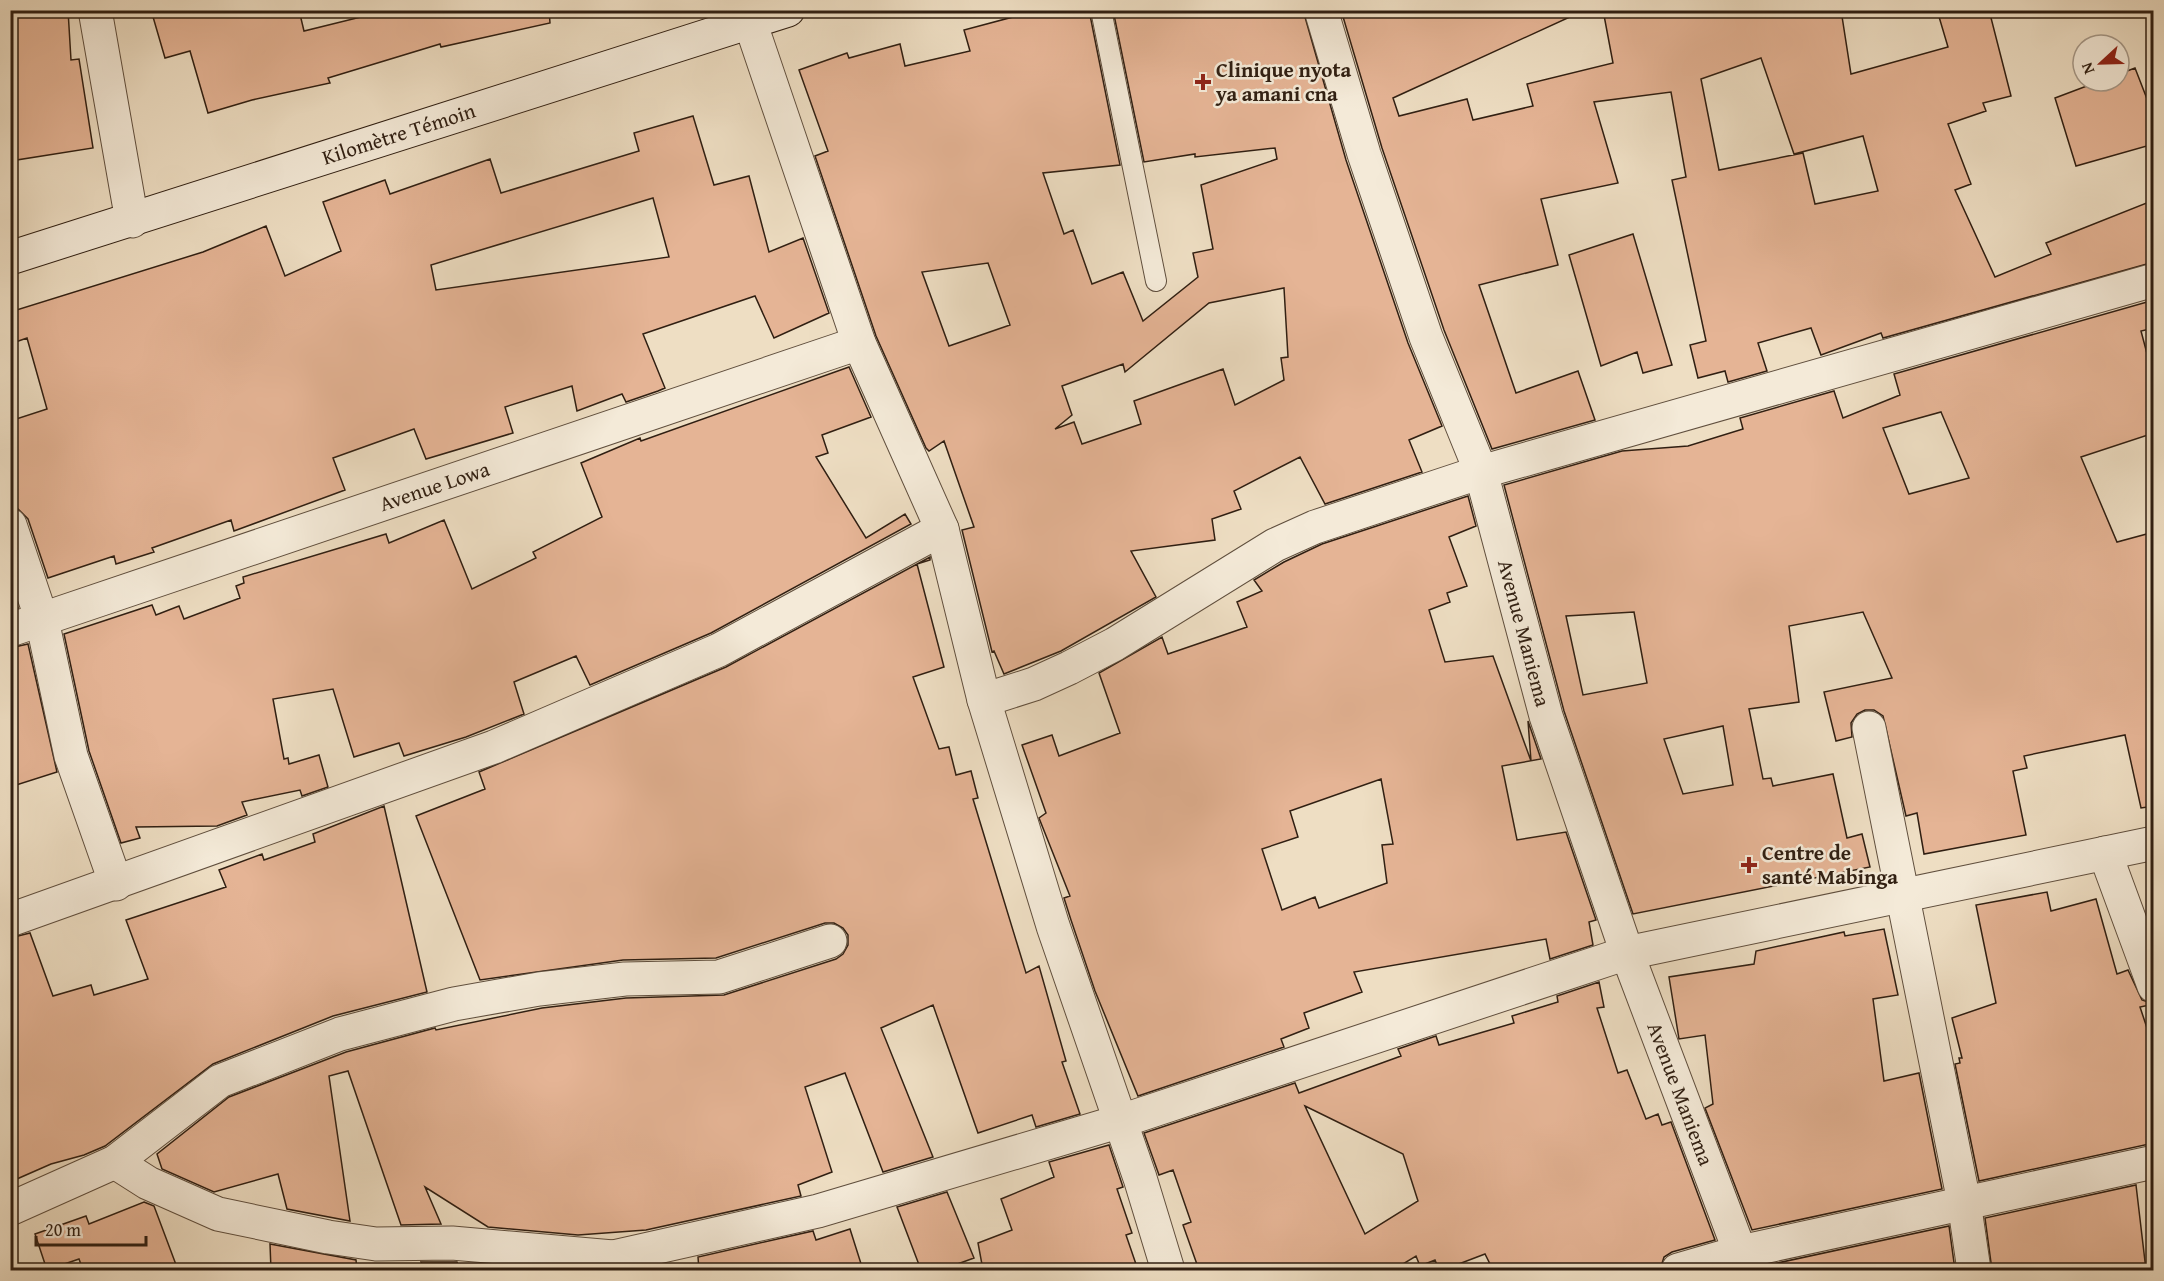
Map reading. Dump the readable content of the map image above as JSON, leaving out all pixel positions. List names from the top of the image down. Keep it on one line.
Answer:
{"streets":{"street":["Kilomètre Témoin","Avenue Lowa","Avenue Maniema"]},"places":{"health":["Clinique nyota ya amani cna","Centre de santé Mabinga"]},"scale_bar":"20 m","north":"left"}
